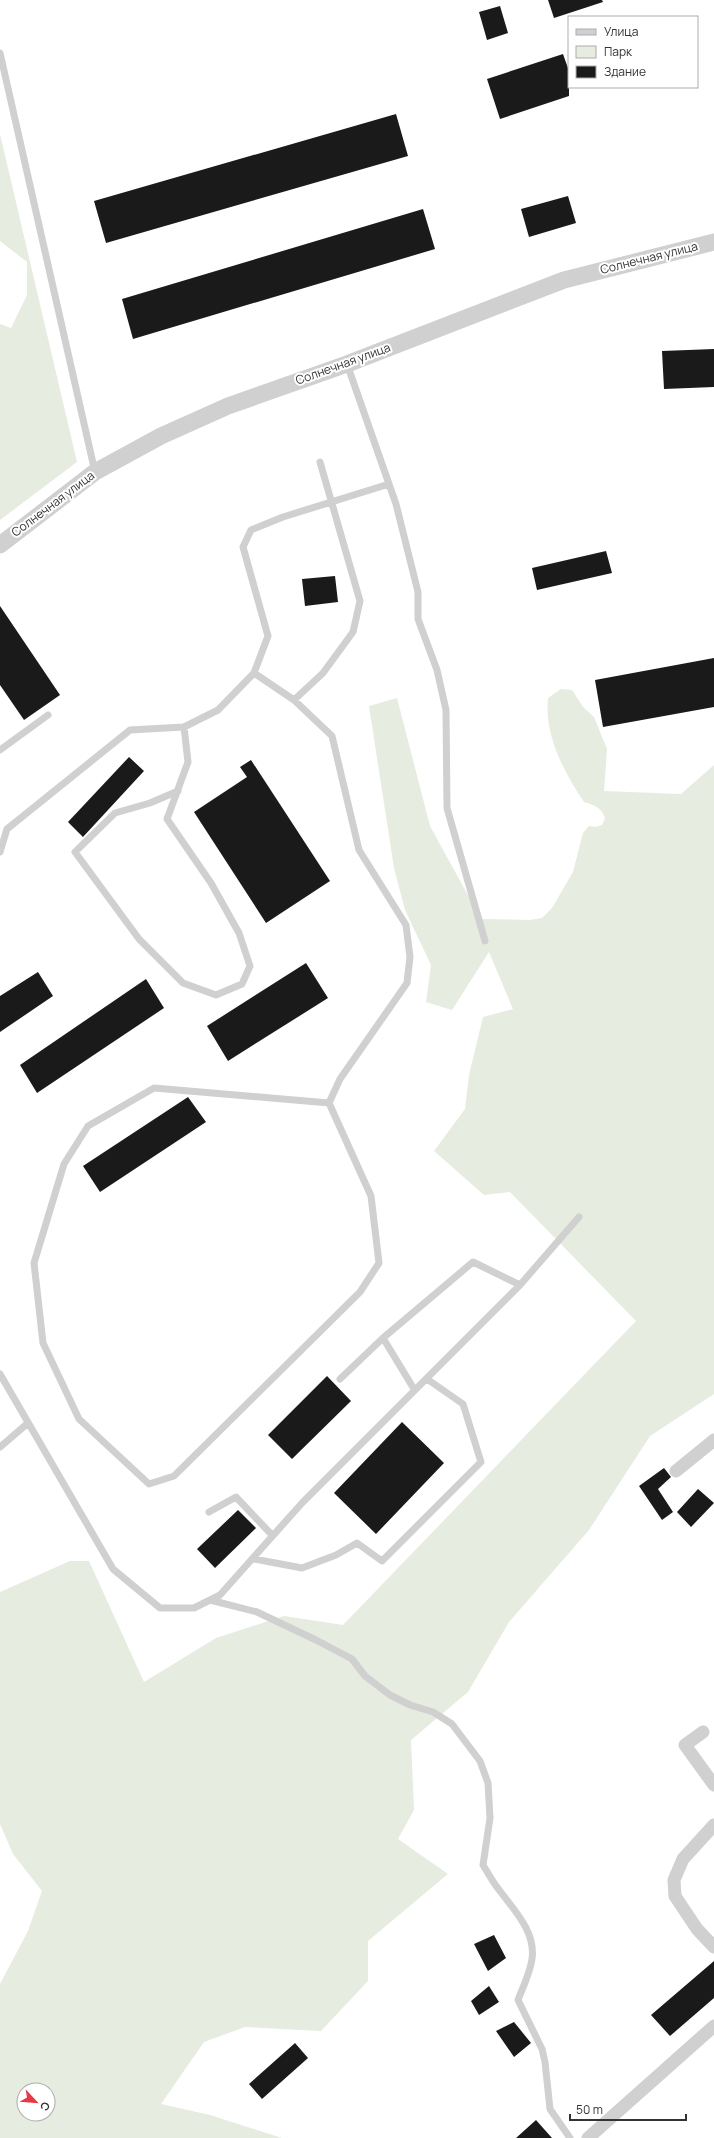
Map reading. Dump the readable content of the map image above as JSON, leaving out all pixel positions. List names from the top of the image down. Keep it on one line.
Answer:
{"streets":{"street":["Солнечная улица"]},"legend":["Улица","Парк","Здание"],"scale_bar":"50 m","north":"bottom right"}
